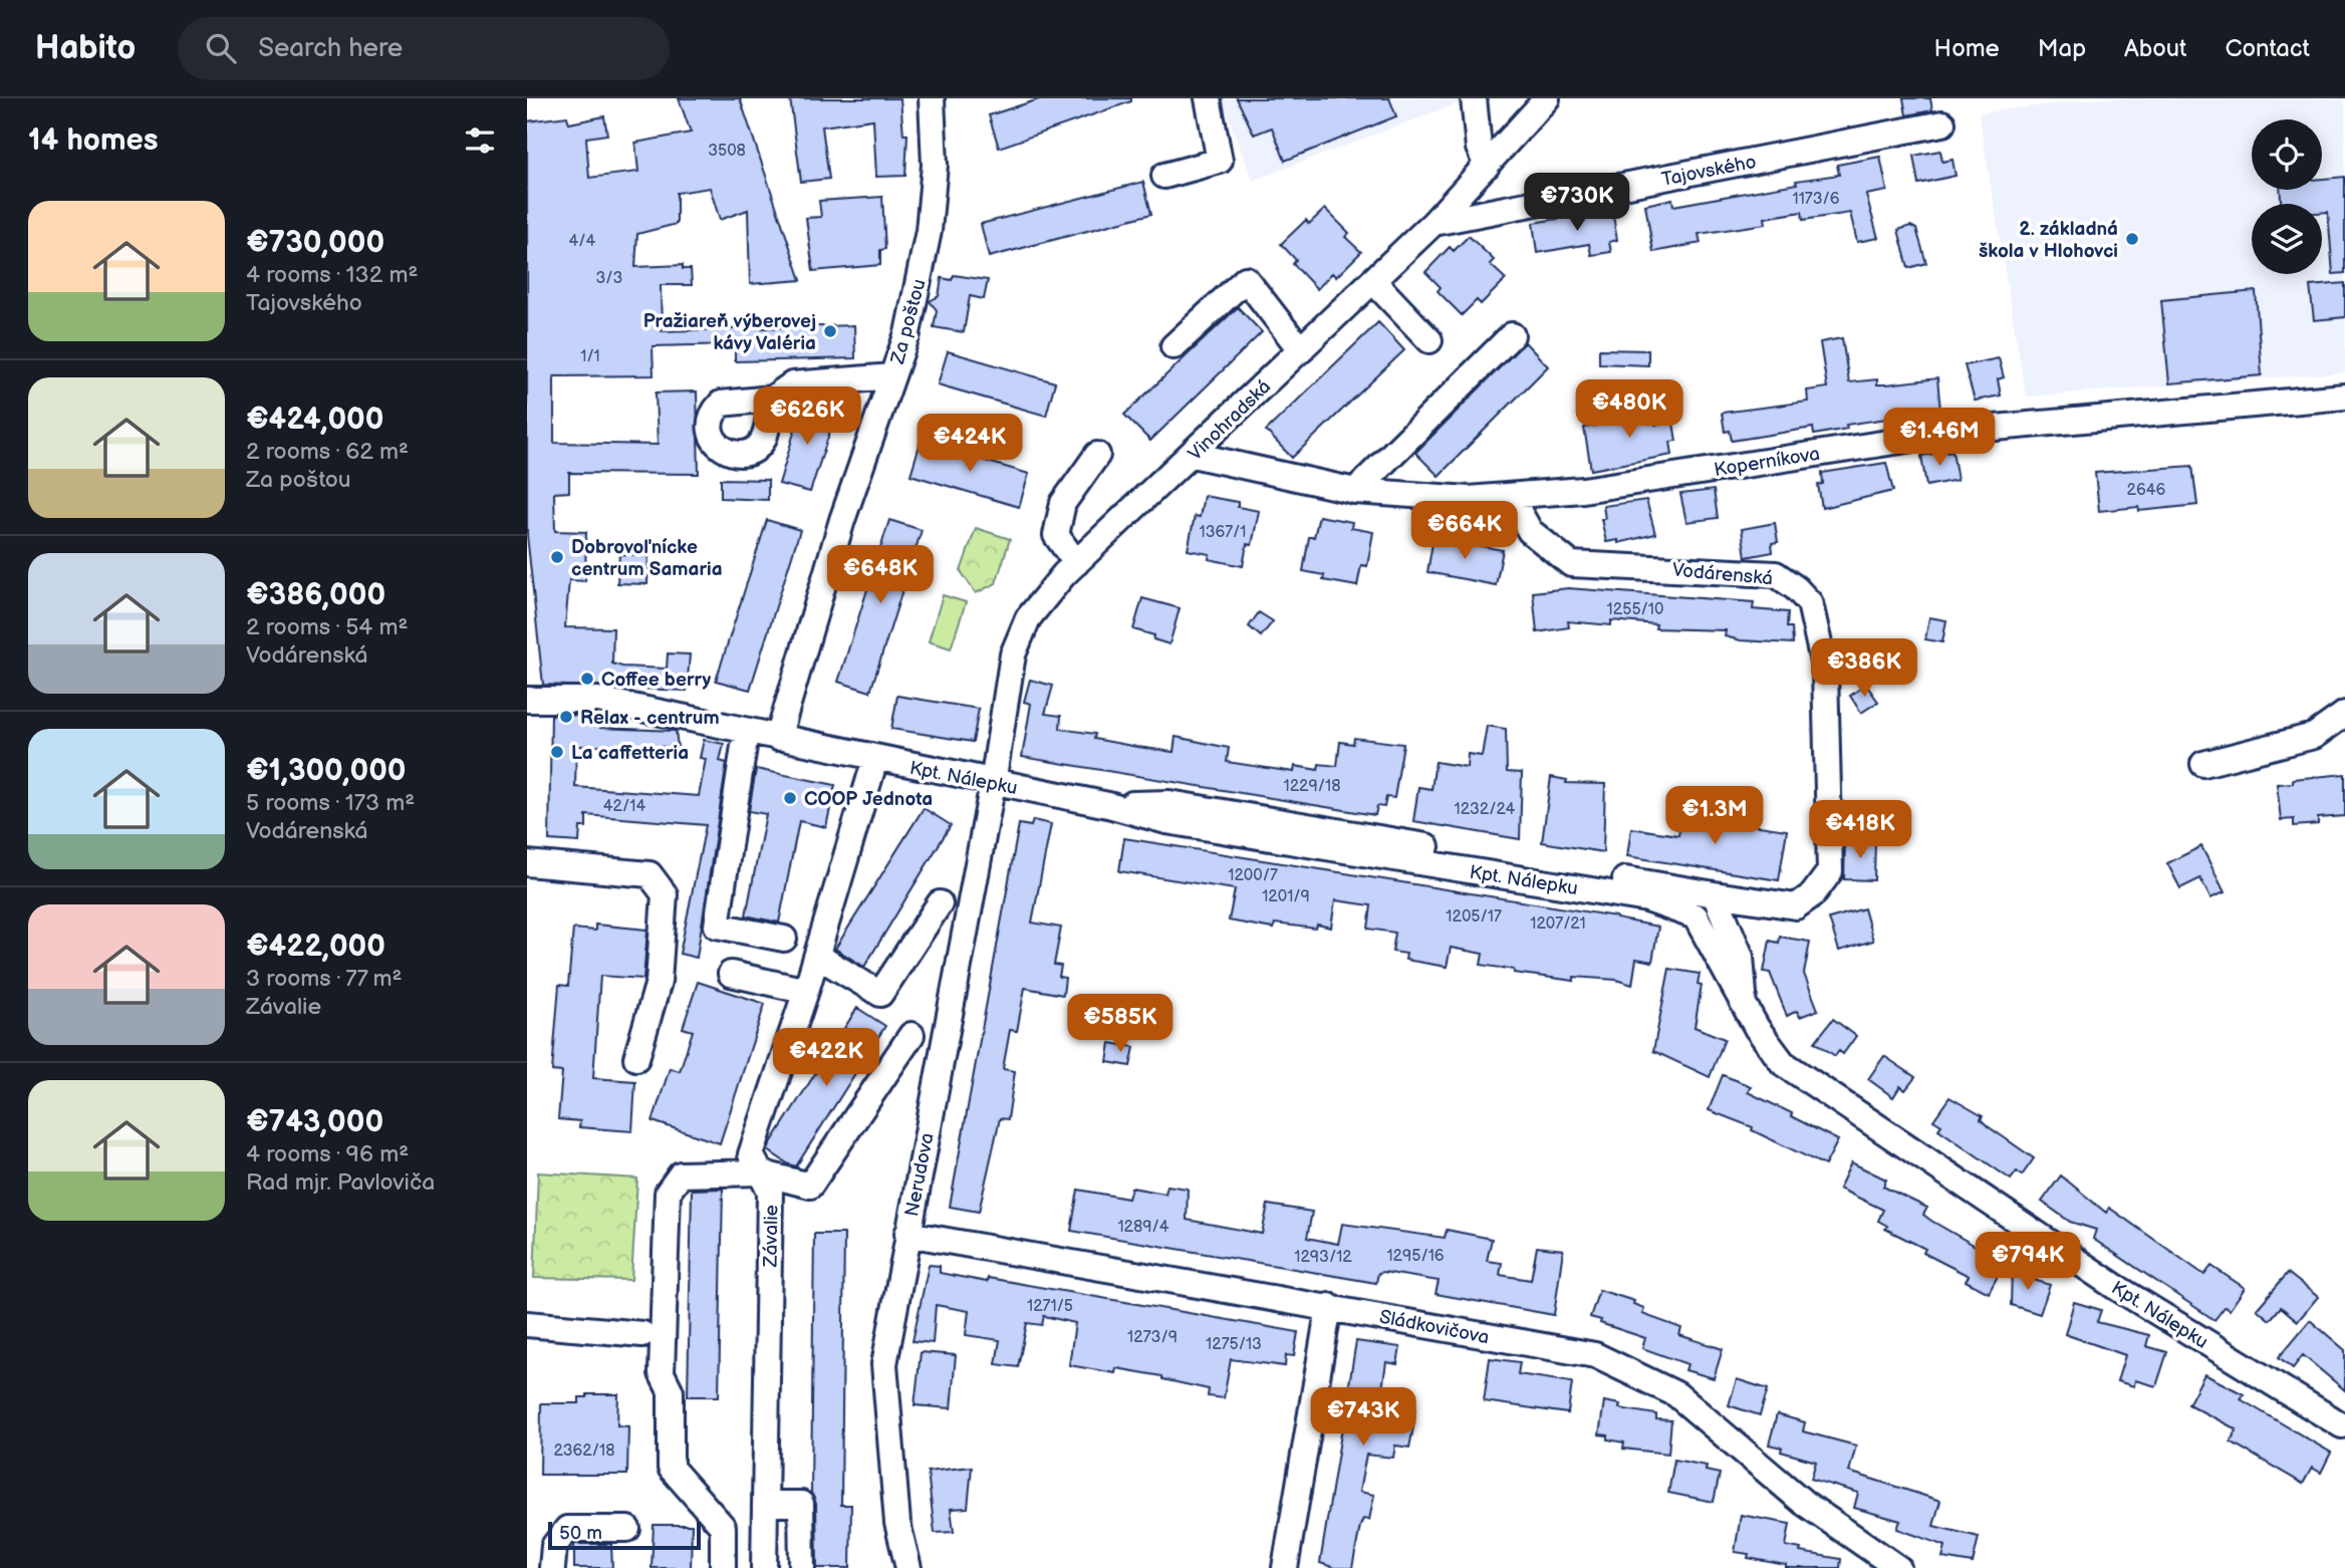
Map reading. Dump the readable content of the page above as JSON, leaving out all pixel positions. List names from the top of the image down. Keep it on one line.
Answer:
{"streets":{"street":["Tajovského","Za poštou","Vinohradská","Koperníkova","Vodárenská","Kpt. Nálepku","Nerudova","Závalie","Sládkovičova"]},"crossings":[["Tajovského","Vinohradská"],["Za poštou","Kpt. Nálepku"],["Vinohradská","Koperníkova"],["Vinohradská","Kpt. Nálepku"],["Vinohradská","Nerudova"],["Koperníkova","Vodárenská"],["Kpt. Nálepku","Nerudova"],["Kpt. Nálepku","Závalie"],["Nerudova","Sládkovičova"]],"places":["2. základná škola v Hlohovci","Pražiareň výberovej kávy Valéria","Dobrovoľnícke centrum Samaria","Coffee berry","Relax - centrum","La caffetteria","COOP Jednota"],"house_numbers":["3508","1173/6","4/4","3/3","1/1","2646","1367/1","1255/10","1229/18","42/14","1232/24","1200/7","1201/9","1205/17","1207/21","1289/4","1295/16","1293/12","1271/5","1273/9","1275/13","2362/18"],"scale_bar":"50 m","page":{"header":"Habito","search":"Search here","nav":["Home","Map","About","Contact"],"heading":"14 homes","price":["€730K","€480K","€626K","€1.46M","€424K","€664K","€648K","€386K","€1.3M","€418K","€585K","€422K","€794K","€743K"],"list":[{"name":"€730,000","note":"4 rooms · 132 m² · Tajovského"},{"name":"€424,000","note":"2 rooms · 62 m² · Za poštou"},{"name":"€386,000","note":"2 rooms · 54 m² · Vodárenská"},{"name":"€1,300,000","note":"5 rooms · 173 m² · Vodárenská"},{"name":"€422,000","note":"3 rooms · 77 m² · Závalie"},{"name":"€743,000","note":"4 rooms · 96 m² · Rad mjr. Pavloviča"}],"scale":"50 m"}}
